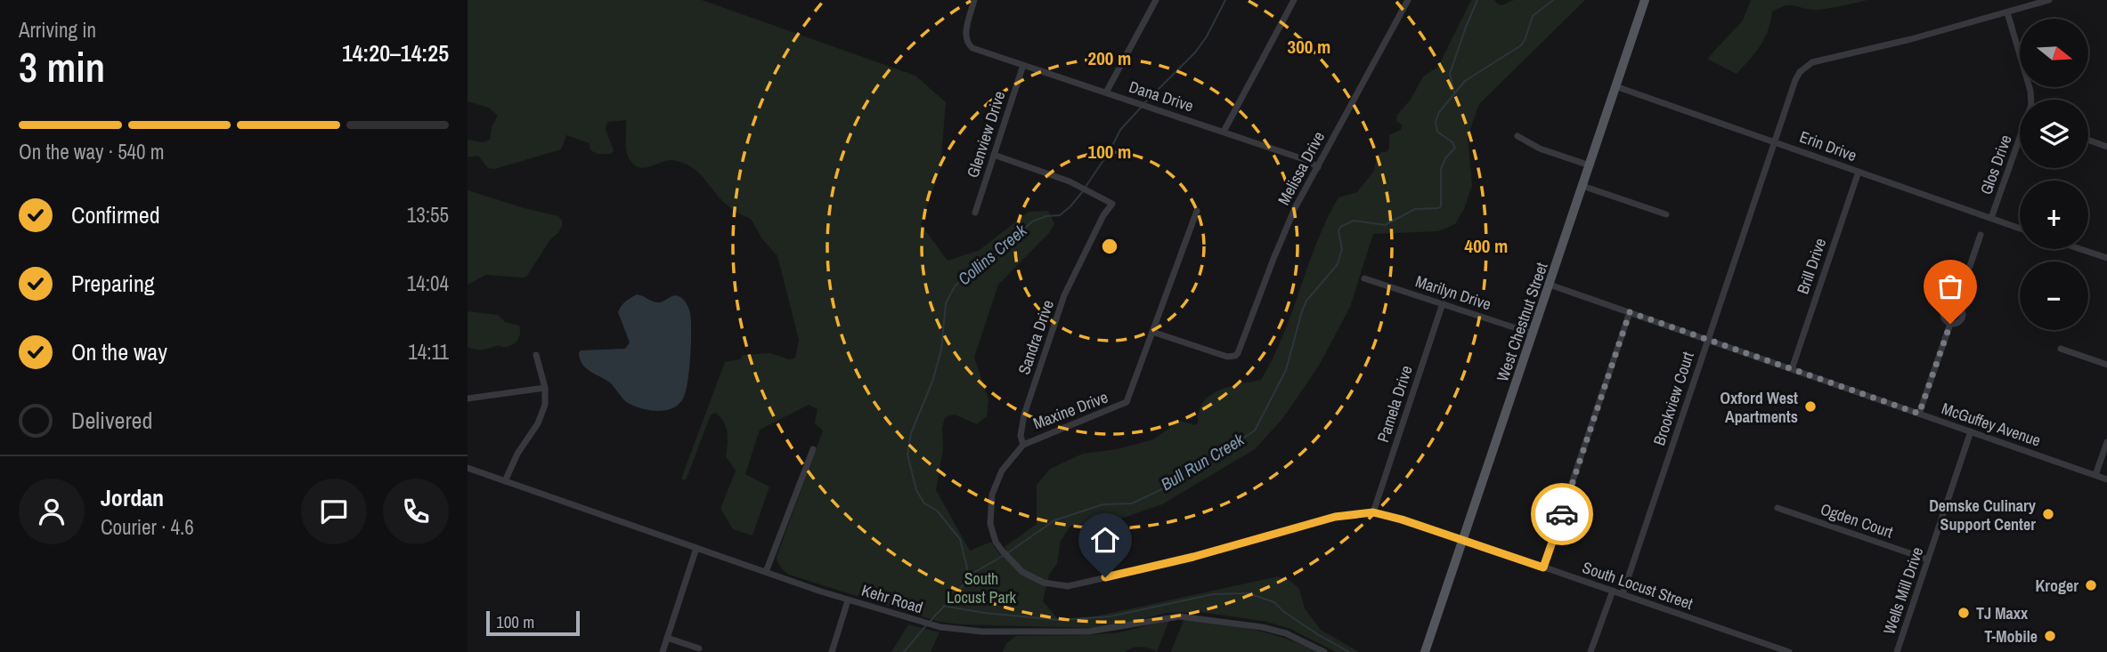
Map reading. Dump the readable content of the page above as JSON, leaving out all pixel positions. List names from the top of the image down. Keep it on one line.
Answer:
{"streets":{"main road":["West Chestnut Street"],"street":["Dana Drive","Glenview Drive","Erin Drive","Glos Drive","Melissa Drive","Brill Drive","Marilyn Drive","Sandra Drive","Brookview Court","Pamela Drive","Maxine Drive","McGuffey Avenue","Ogden Court","South Locust Street","Wells Mill Drive","Kehr Road"]},"crossings":[["Dana Drive","Glenview Drive"],["Dana Drive","Melissa Drive"],["Glenview Drive","Sandra Drive"],["Erin Drive","Glos Drive"],["Erin Drive","Brill Drive"],["Erin Drive","West Chestnut Street"],["Erin Drive","Brookview Court"],["Glos Drive","Brookview Court"],["Melissa Drive","Maxine Drive"],["Brill Drive","McGuffey Avenue"],["Marilyn Drive","West Chestnut Street"],["Marilyn Drive","Pamela Drive"],["West Chestnut Street","McGuffey Avenue"],["West Chestnut Street","South Locust Street"],["Sandra Drive","Maxine Drive"],["Sandra Drive","South Locust Street"],["Brookview Court","McGuffey Avenue"],["Brookview Court","South Locust Street"],["Pamela Drive","South Locust Street"],["Maxine Drive","South Locust Street"],["McGuffey Avenue","Wells Mill Drive"],["Ogden Court","Wells Mill Drive"]],"water":["Collins Creek","Bull Run Creek"],"parks":["South Locust Park"],"places":["Oxford West Apartments","Demske Culinary Support Center","Kroger","TJ Maxx","T-Mobile"],"scale_bar":"100 m","north":"right","page":{"heading":["3 min","Arriving in","14:20–14:25"],"panel":["Jordan","Courier · 4.6"],"map_buttons":["+","−"],"bar":"On the way · 540 m","list":[["Confirmed","13:55"],["Preparing","14:04"],["On the way","14:11"],"Delivered"],"scale":"100 m"},"rings":["300 m","200 m","100 m","400 m"]}
